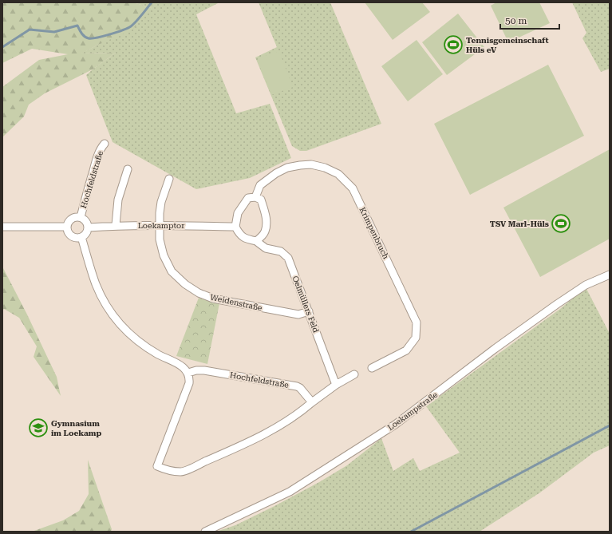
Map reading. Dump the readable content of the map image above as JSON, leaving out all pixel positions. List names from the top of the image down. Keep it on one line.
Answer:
{"streets":{"street":["Hochfeldstraße","Loekamptor","Krimpenbruch","Weidenstraße","Oelmüllers Feld","Loekampstraße"]},"crossings":[["Hochfeldstraße","Loekamptor"],["Loekamptor","Krimpenbruch"],["Loekamptor","Weidenstraße"],["Loekamptor","Oelmüllers Feld"],["Krimpenbruch","Oelmüllers Feld"],["Weidenstraße","Oelmüllers Feld"]],"places":{"sports":["Tennisgemeinschaft Hüls eV","TSV Marl-Hüls"],"school or university":["Gymnasium im Loekamp"]},"scale_bar":"50 m"}
